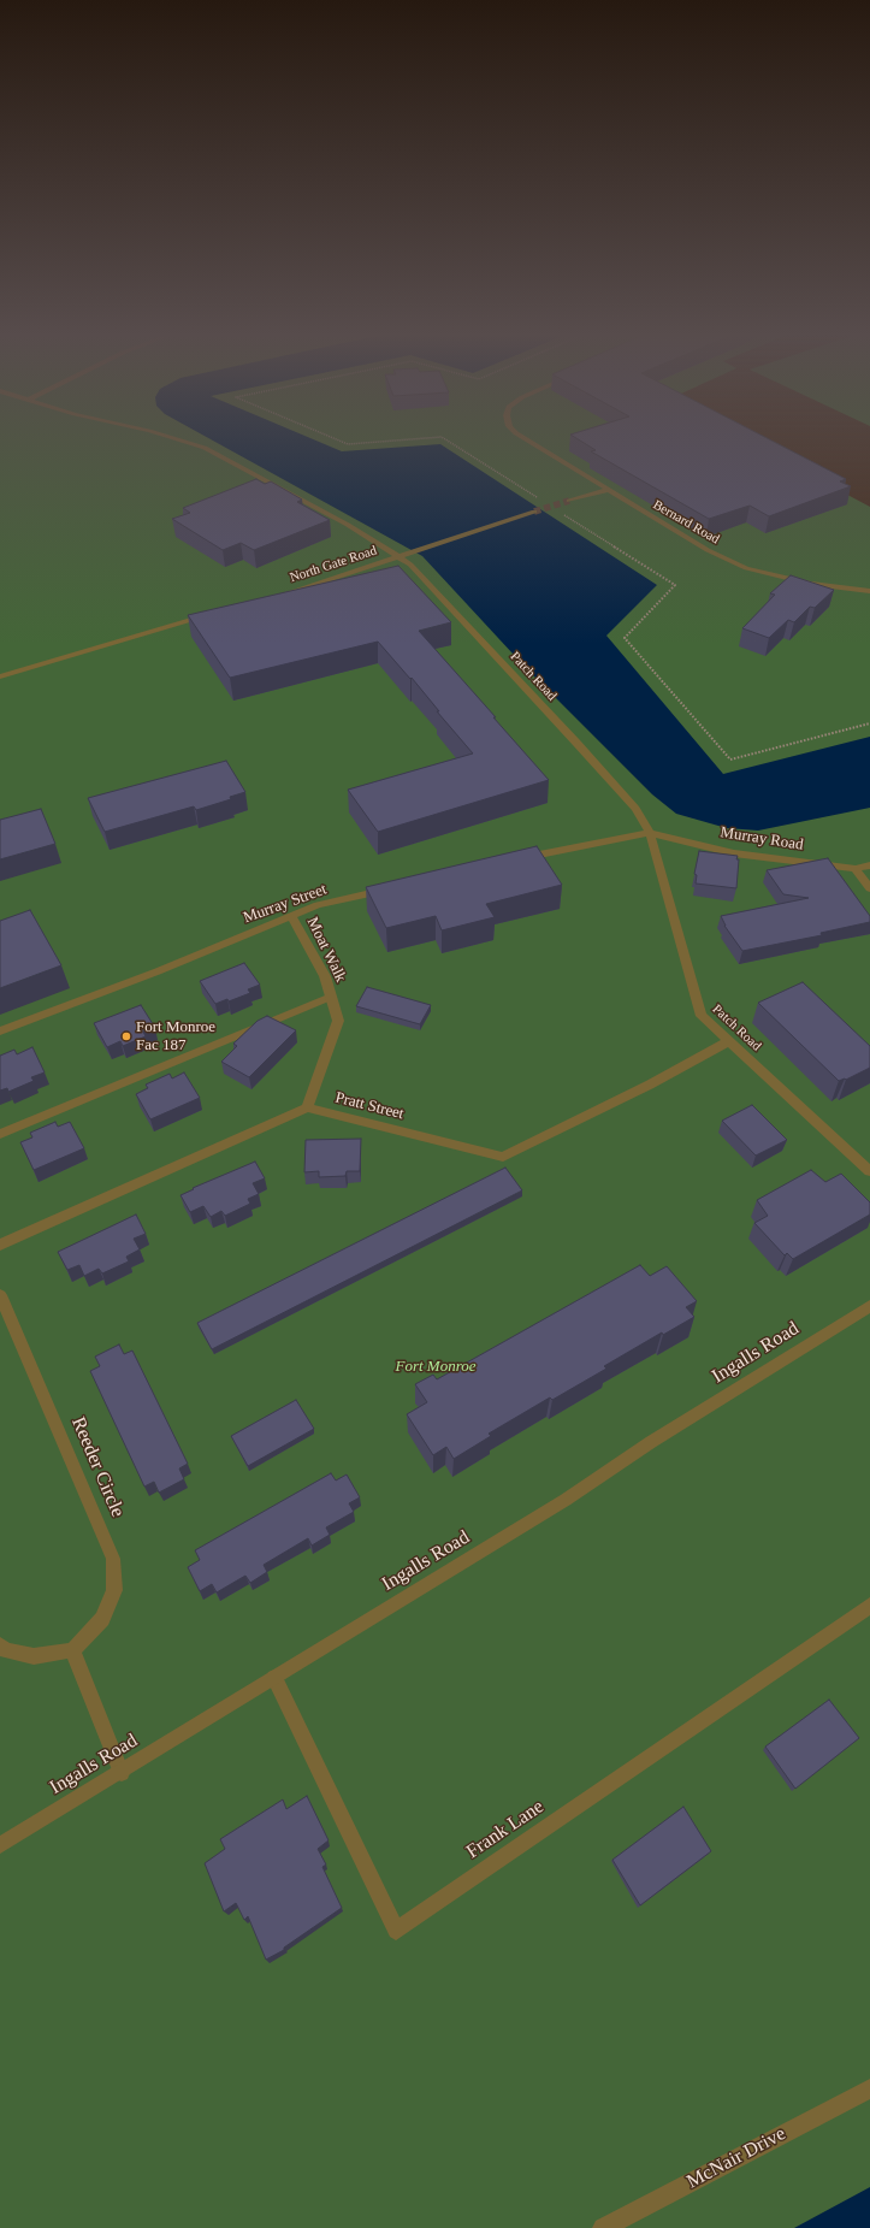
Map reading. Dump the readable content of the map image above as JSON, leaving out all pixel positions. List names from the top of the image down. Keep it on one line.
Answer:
{"streets":{"street":["Bernard Road","North Gate Road","Patch Road","Murray Road","Murray Street","Moat Walk","Pratt Street","Ingalls Road","Reeder Circle","Frank Lane","McNair Drive"]},"crossings":[["North Gate Road","Patch Road"],["Patch Road","Murray Road"],["Patch Road","Pratt Street"],["Murray Street","Moat Walk"],["Moat Walk","Pratt Street"],["Ingalls Road","Frank Lane"]],"parks":["Fort Monroe"],"places":["Fort Monroe Fac 187"]}
